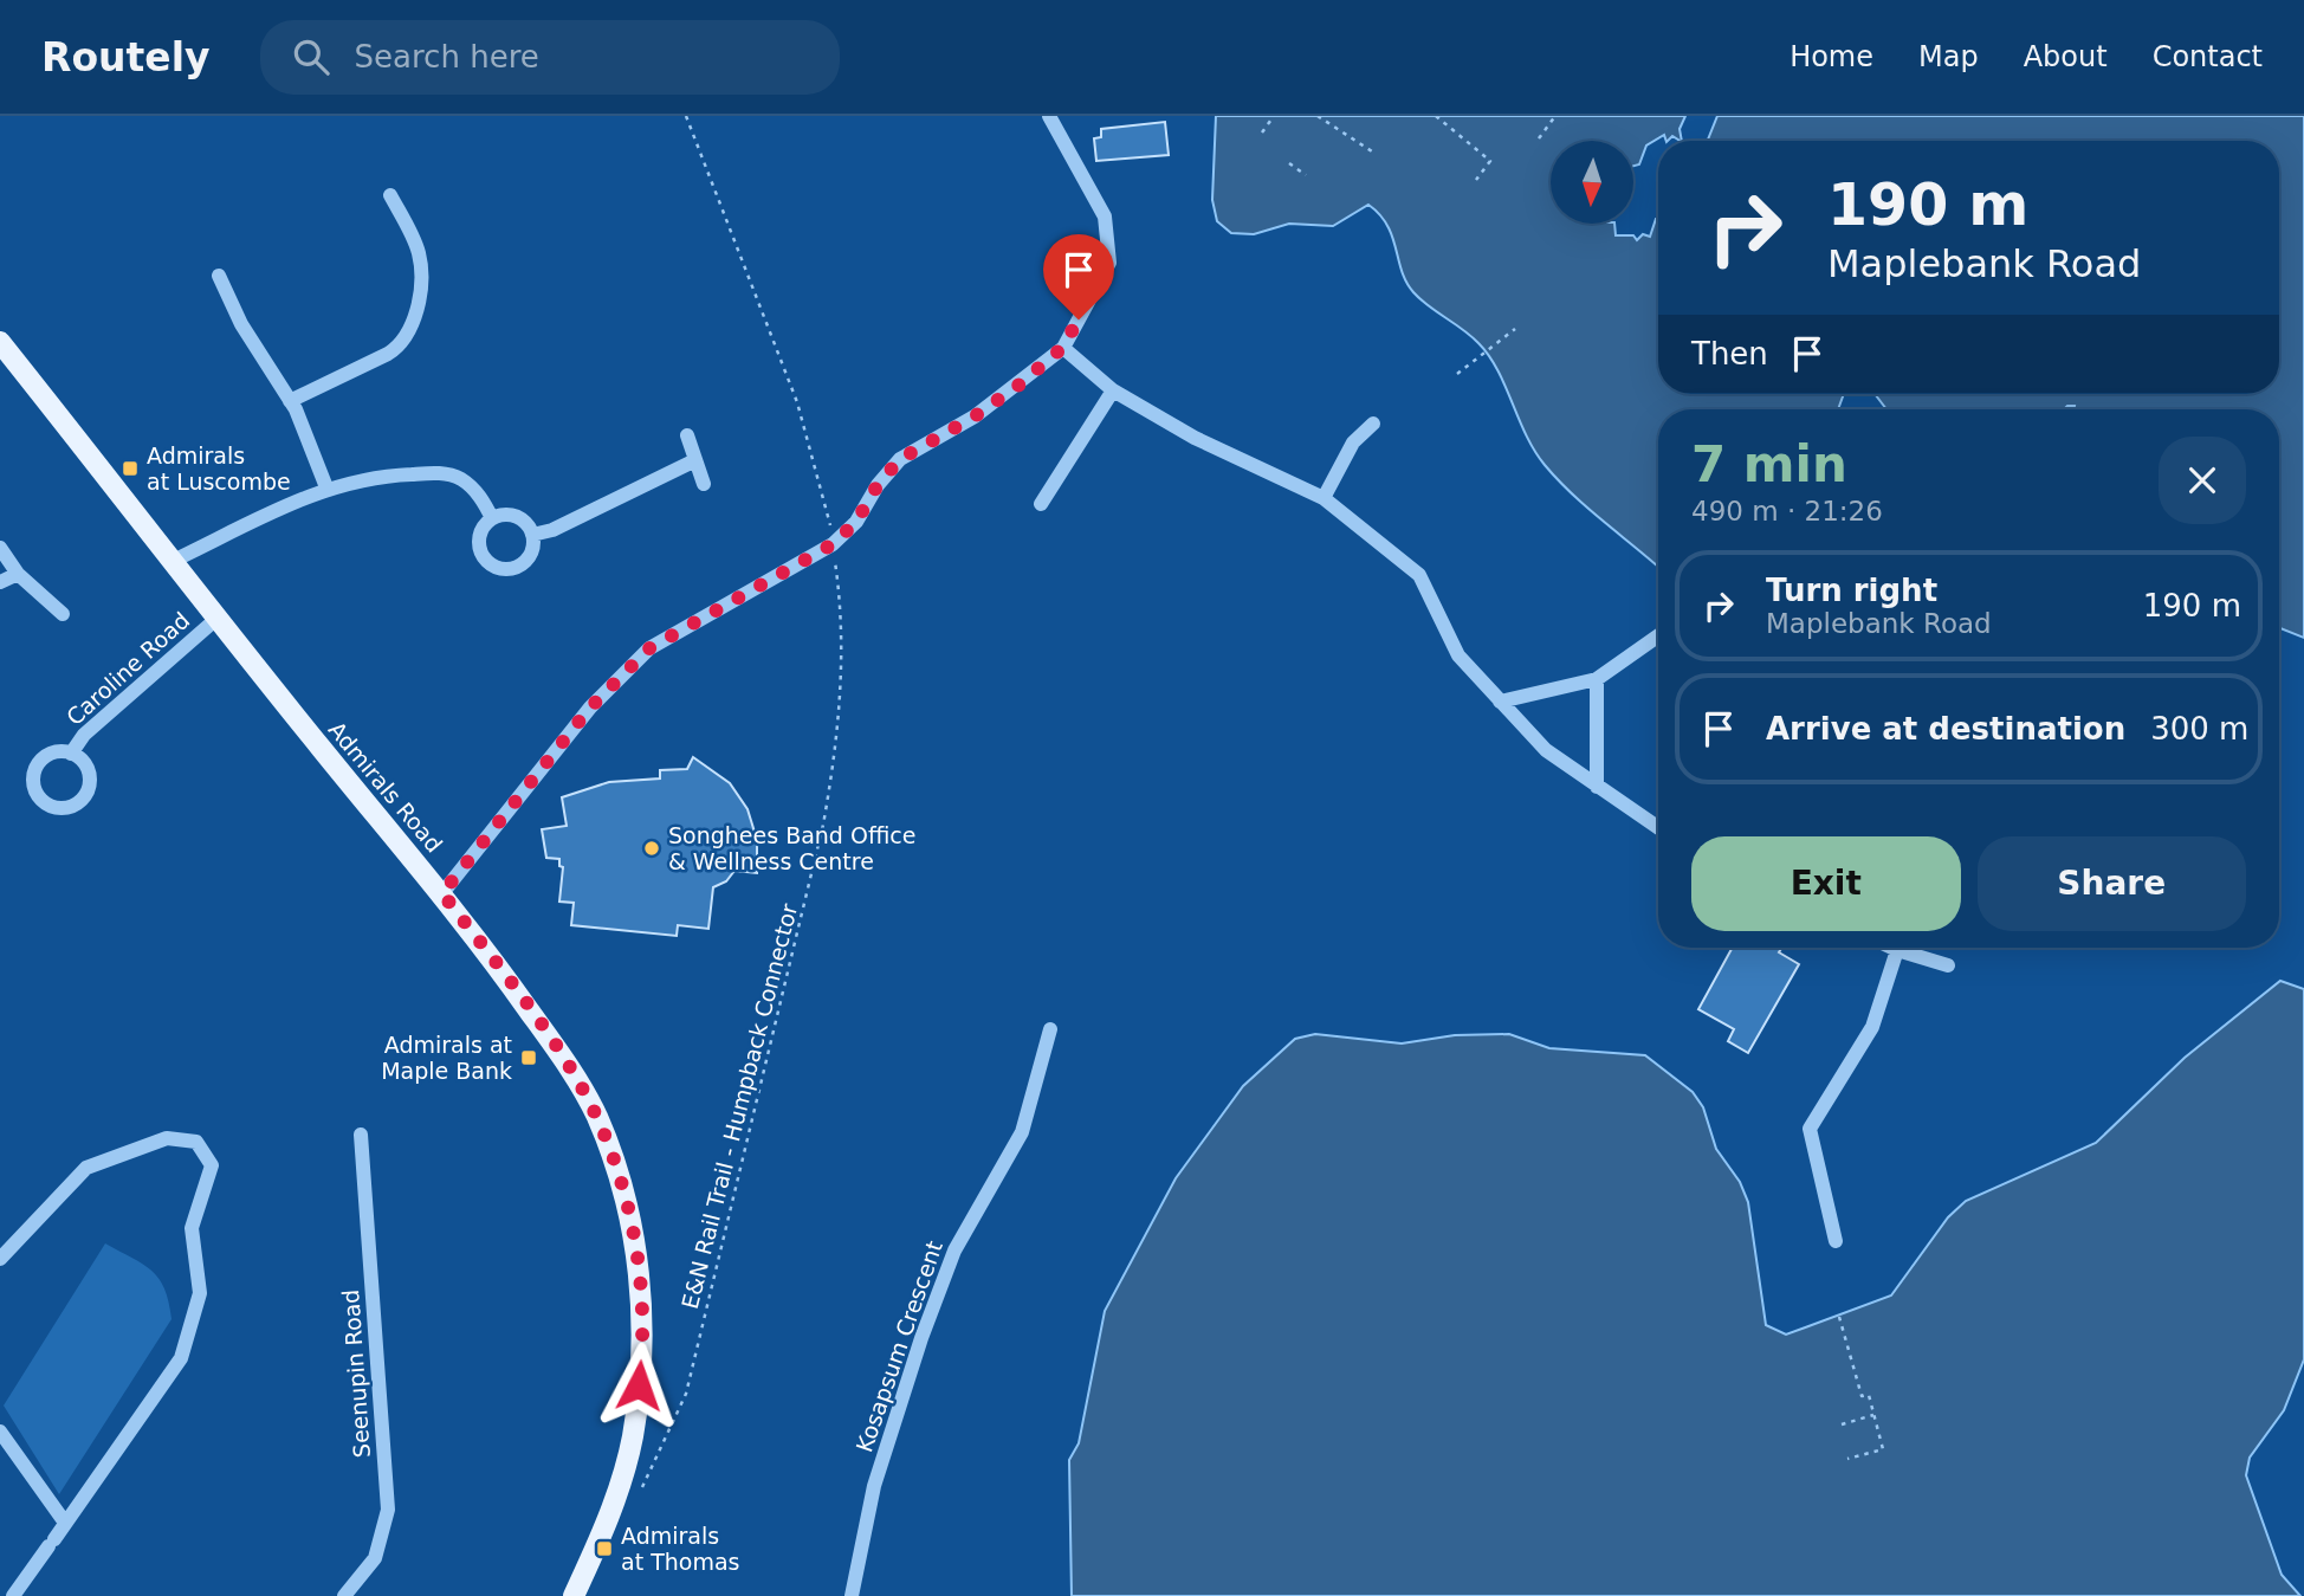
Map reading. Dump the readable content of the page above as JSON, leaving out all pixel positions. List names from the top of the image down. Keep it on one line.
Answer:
{"streets":{"main road":["Admirals Road"],"street":["Caroline Road","Kosapsum Crescent","Seenupin Road"],"path":["E&N Rail Trail - Humpback Connector"]},"crossings":[["Caroline Road","Admirals Road"]],"places":{"transit":["Admirals at Luscombe","Admirals at Maple Bank","Admirals at Thomas"],"other":["Songhees Band Office & Wellness Centre"]},"north":"bottom","page":{"header":"Routely","search":"Search here","nav":["Home","Map","About","Contact"],"turn":["190 m","Maplebank Road"],"then":"Then","heading":["7 min","490 m · 21:26"],"list":[{"name":"Turn right","note":"Maplebank Road","value":"190 m"},{"name":"Arrive at destination","value":"300 m"}],"buttons":["Exit","Share"]}}
